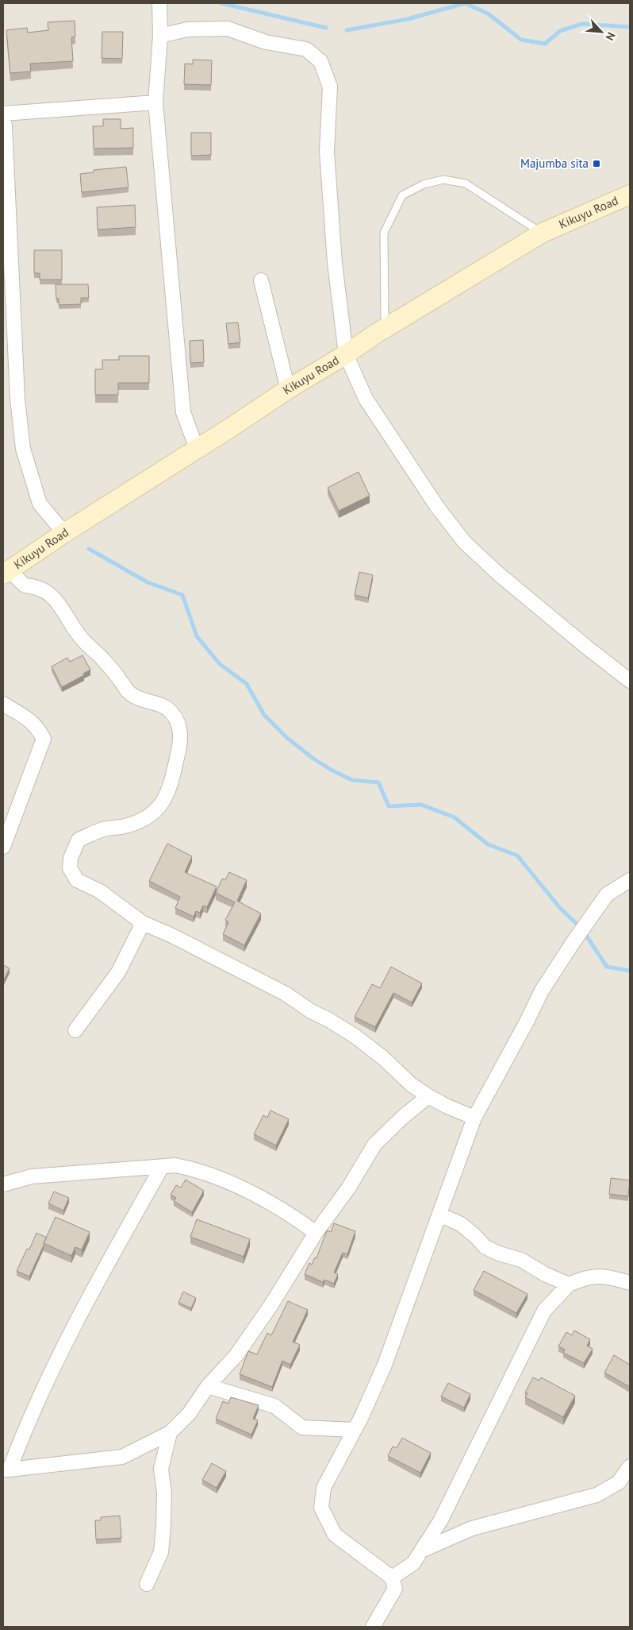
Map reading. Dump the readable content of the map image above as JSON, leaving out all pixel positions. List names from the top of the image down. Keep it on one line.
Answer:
{"streets":{"main road":["Kikuyu Road"]},"places":{"transit":["Majumba sita"]},"north":"bottom right"}
